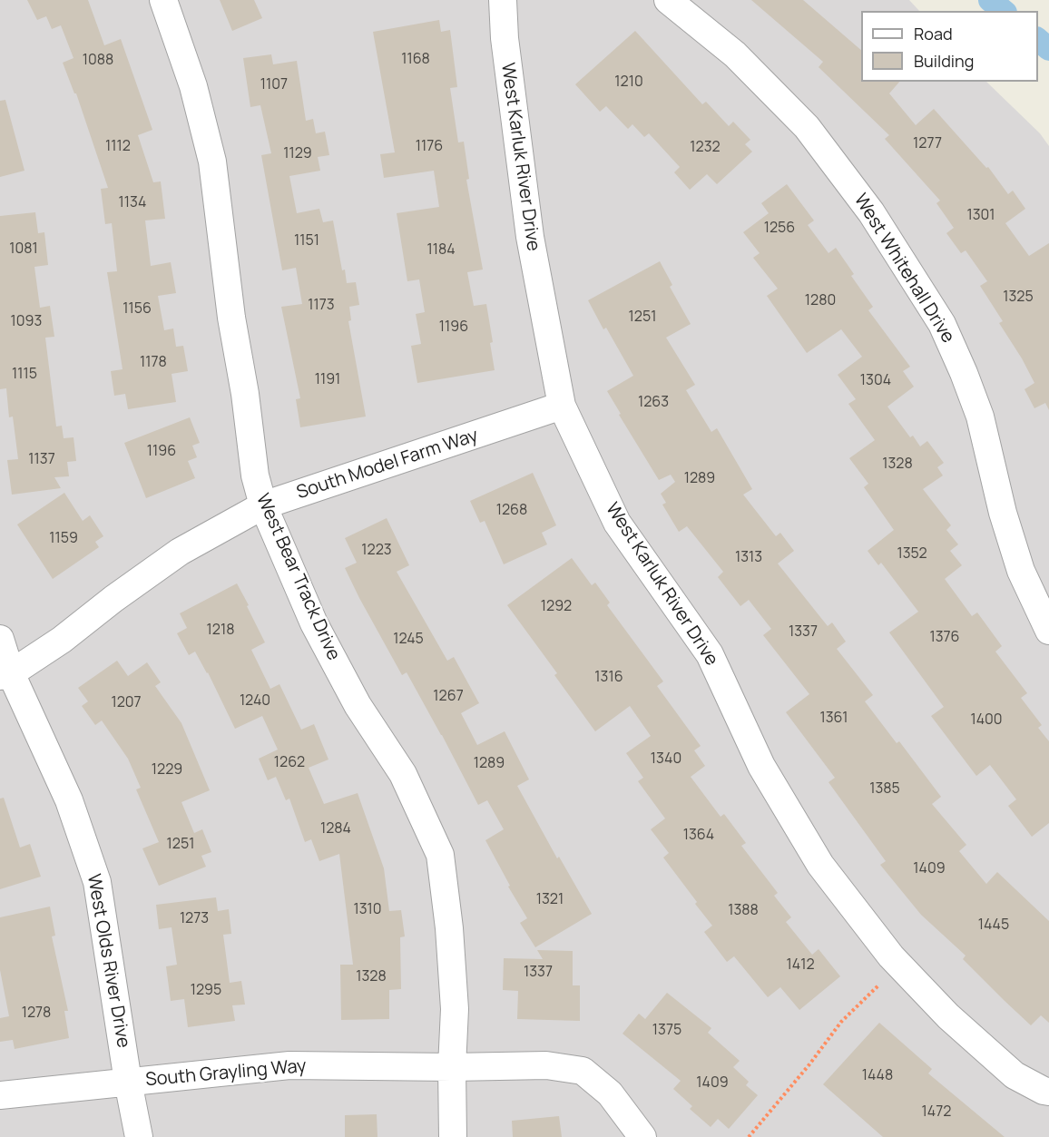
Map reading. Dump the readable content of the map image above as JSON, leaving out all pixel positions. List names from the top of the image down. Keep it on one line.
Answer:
{"streets":{"street":["West Karluk River Drive","West Whitehall Drive","South Model Farm Way","West Bear Track Drive","West Olds River Drive","South Grayling Way"]},"crossings":[["West Karluk River Drive","South Model Farm Way"],["South Model Farm Way","West Bear Track Drive"],["South Model Farm Way","West Olds River Drive"],["West Bear Track Drive","South Grayling Way"],["West Olds River Drive","South Grayling Way"]],"house_numbers":["1168","1088","1210","1107","1277","1112","1176","1232","1129","1134","1301","1256","1151","1081","1184","1325","1280","1173","1156","1251","1093","1196","1178","1115","1191","1304","1263","1196","1137","1328","1289","1268","1159","1223","1352","1313","1292","1218","1337","1376","1245","1316","1267","1240","1207","1361","1400","1340","1262","1289","1229","1385","1284","1364","1251","1409","1321","1310","1388","1273","1445","1412","1337","1328","1295","1278","1375","1448","1409","1472"],"legend":["Road","Building"]}
